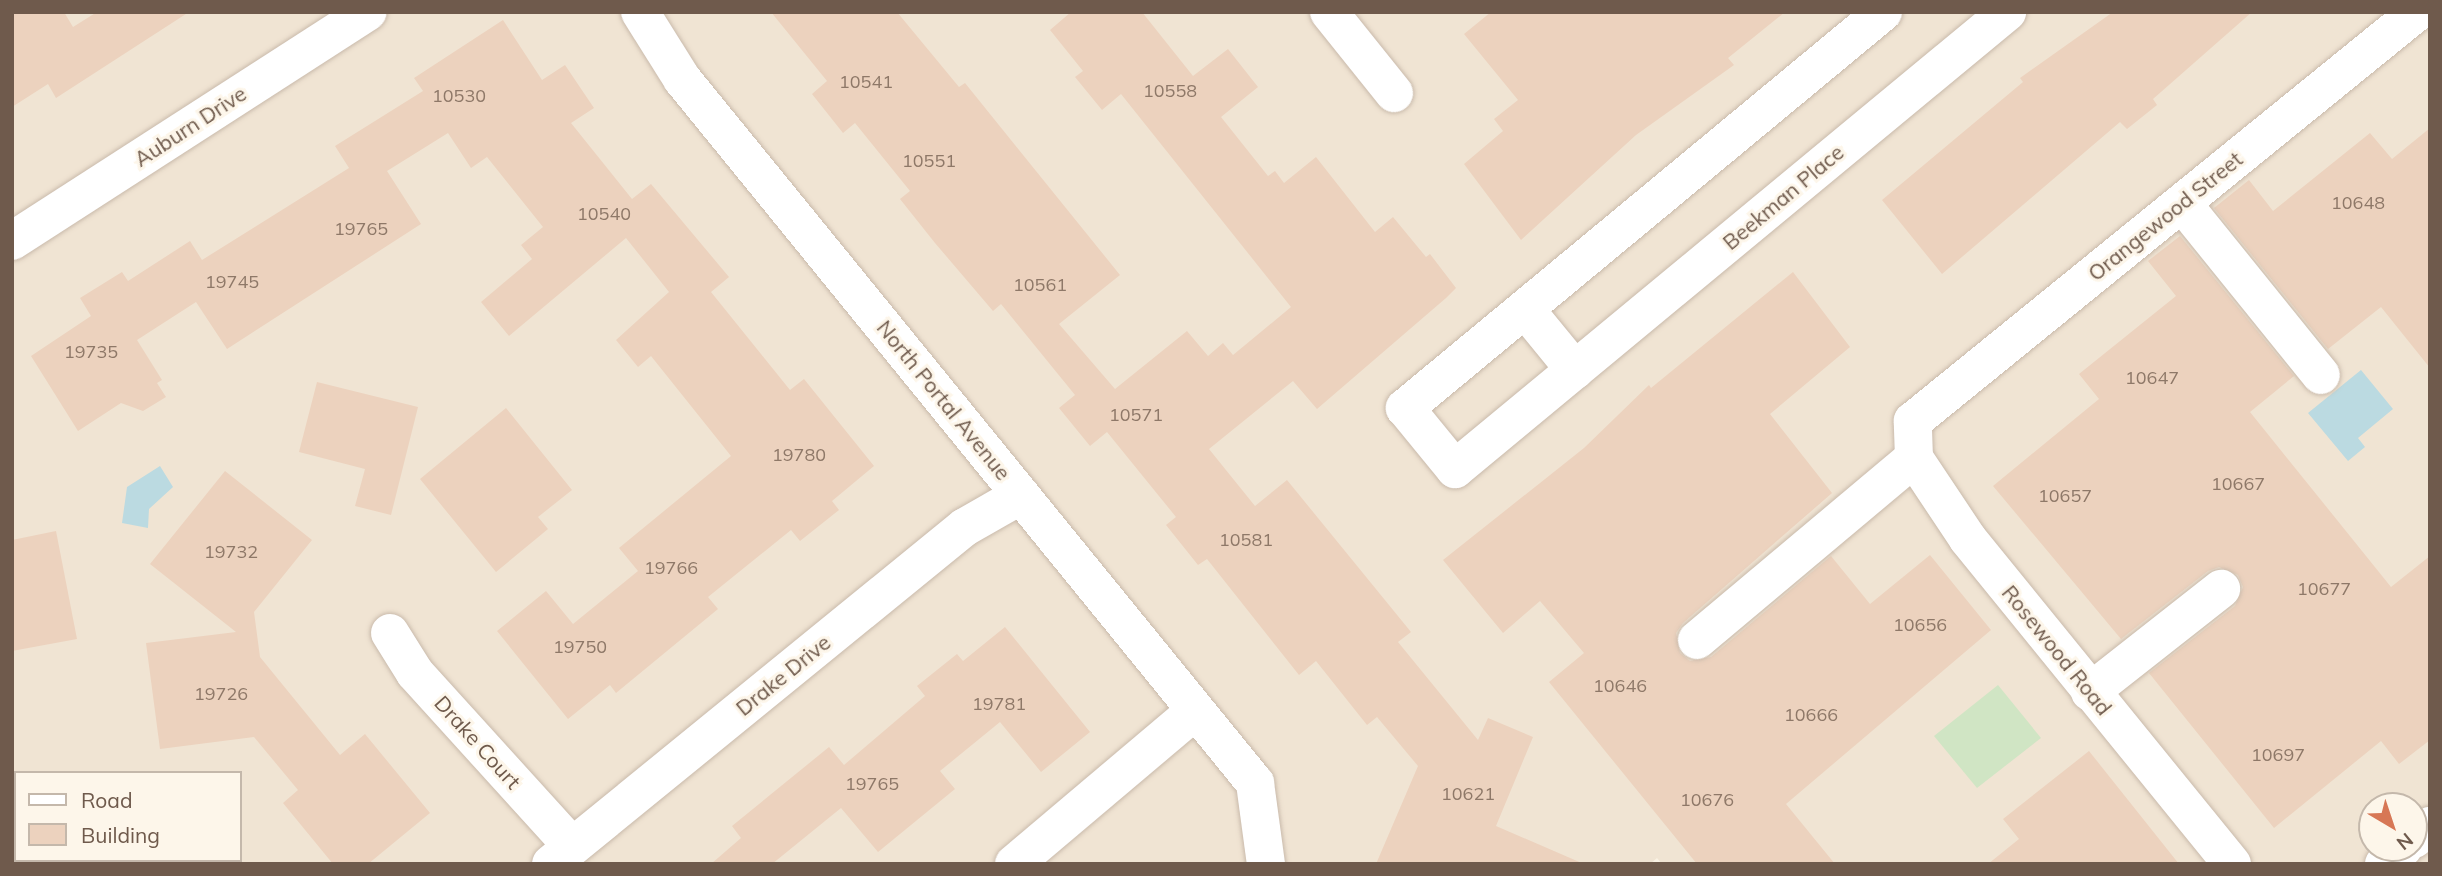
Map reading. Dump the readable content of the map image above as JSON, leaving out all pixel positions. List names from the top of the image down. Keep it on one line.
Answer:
{"streets":{"street":["Auburn Drive","Beekman Place","Orangewood Street","North Portal Avenue","Rosewood Road","Drake Drive","Drake Court"]},"crossings":[["Orangewood Street","Rosewood Road"],["North Portal Avenue","Drake Drive"],["Drake Drive","Drake Court"]],"house_numbers":["10541","10558","10530","10551","10648","10540","19765","19745","10561","19735","10647","10571","19780","10667","10657","10581","19732","19766","10677","10656","19750","10646","19726","19781","10666","10697","19765","10621","10676"],"legend":["Road","Building"],"north":"bottom right"}
